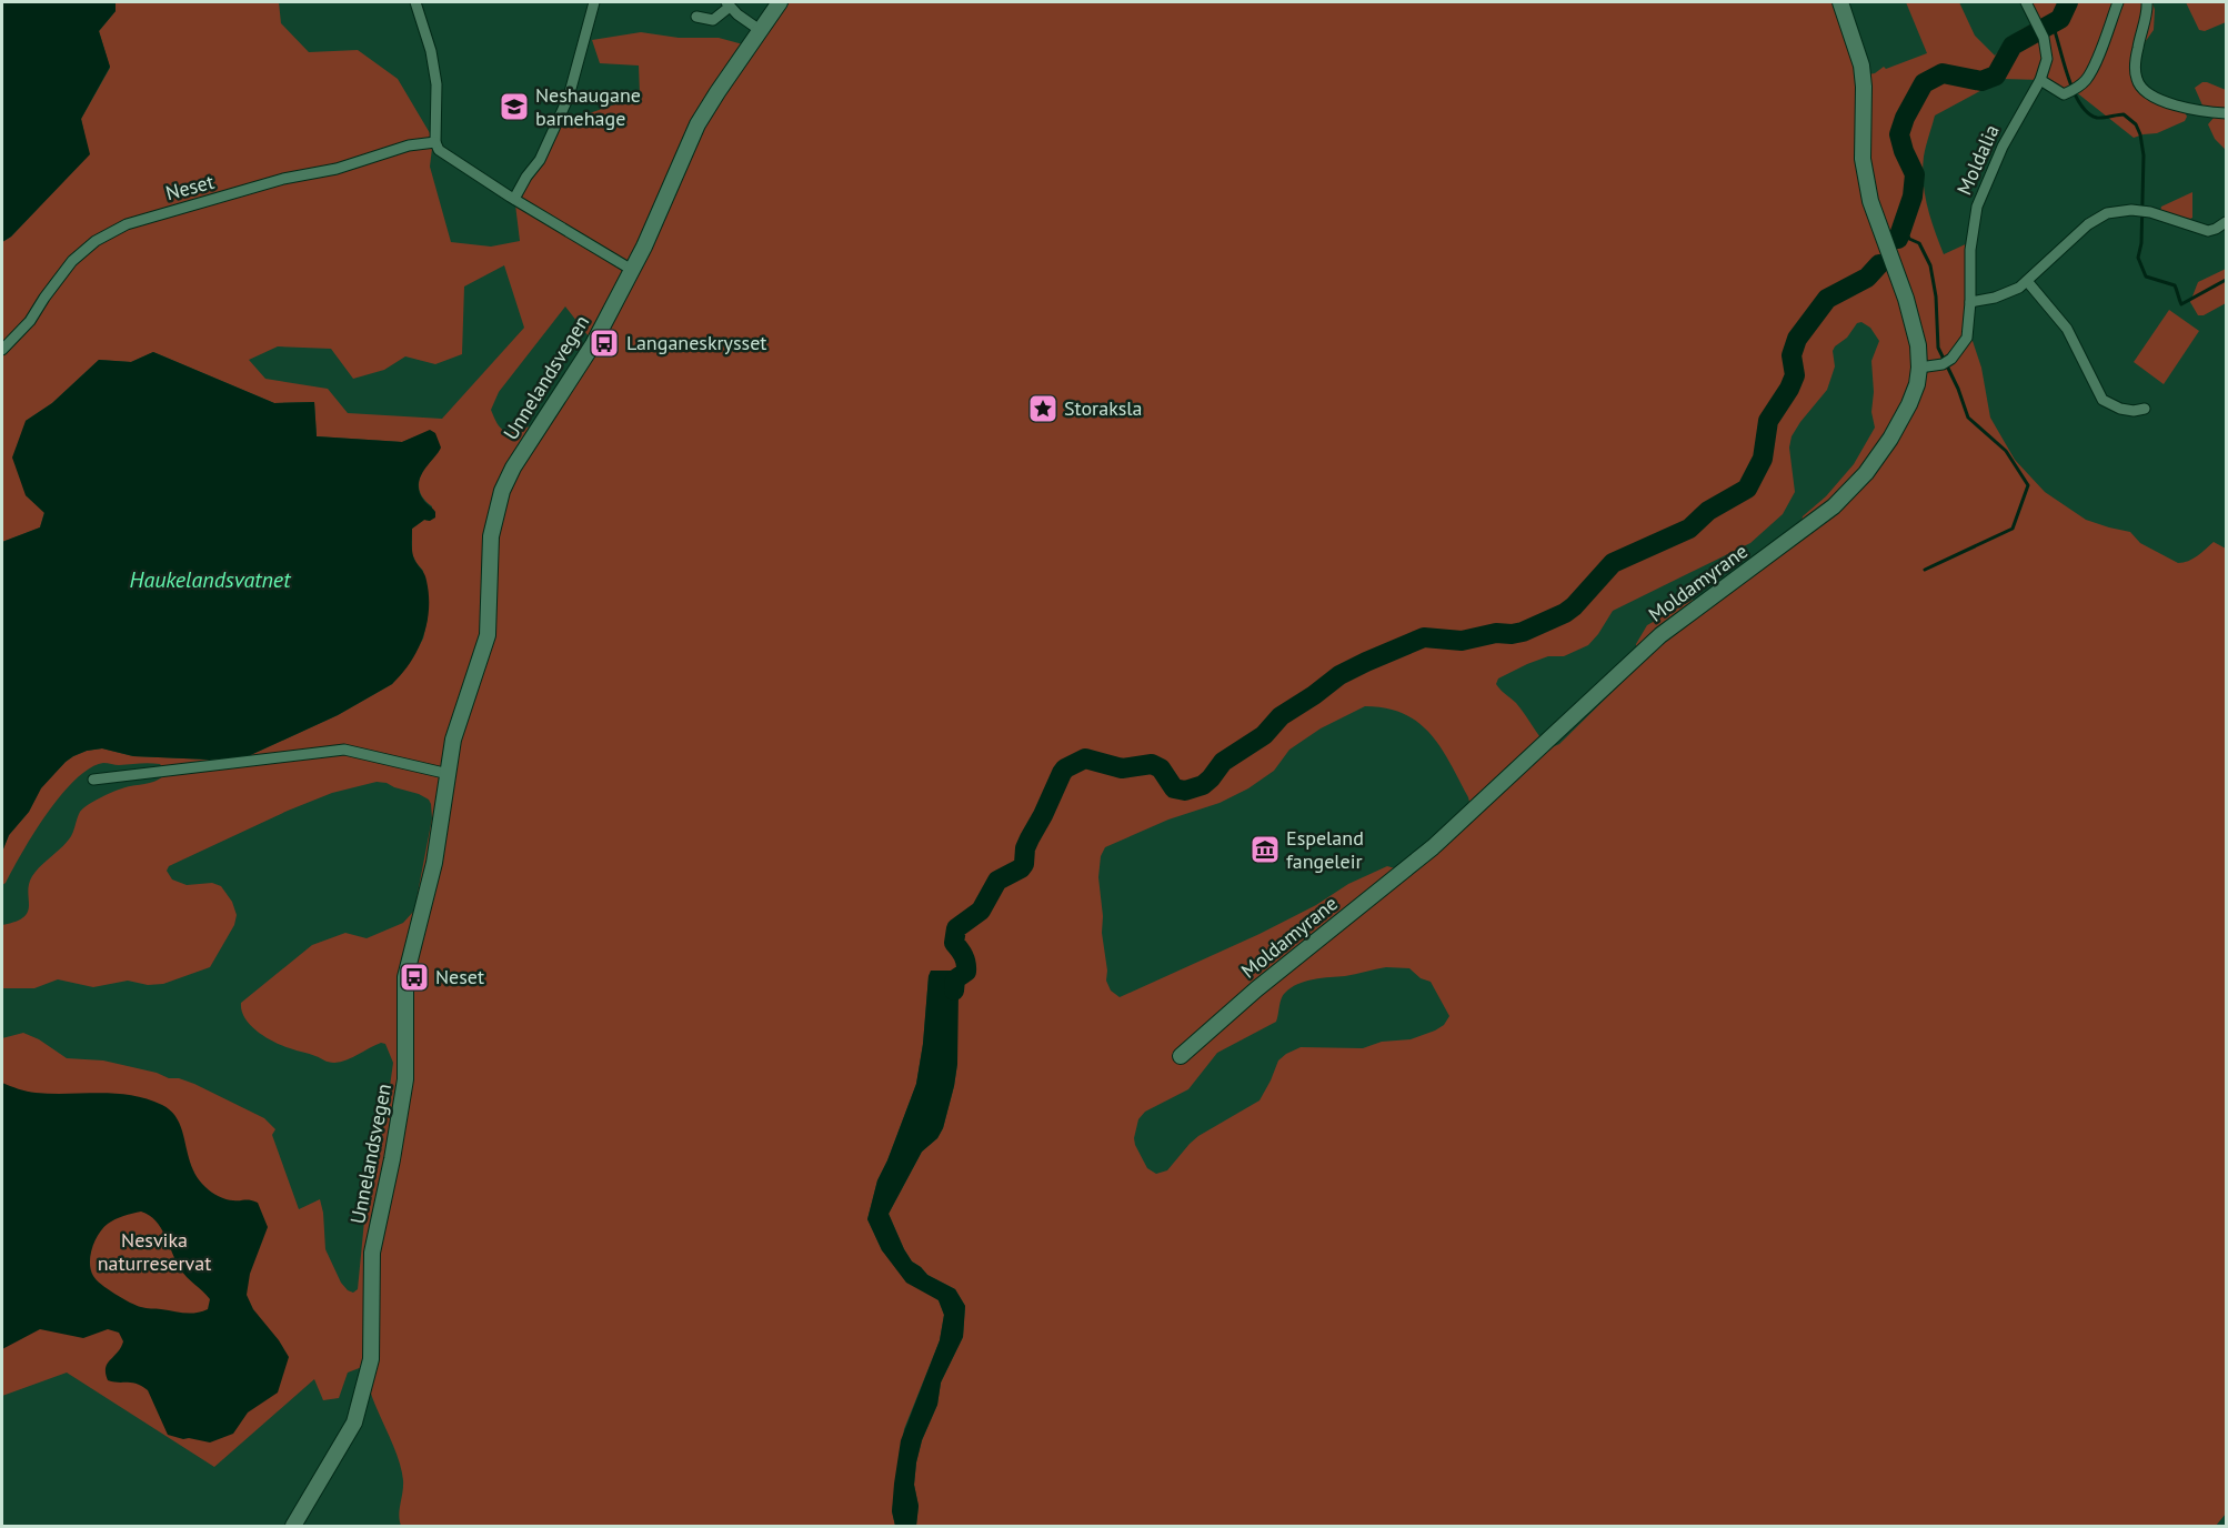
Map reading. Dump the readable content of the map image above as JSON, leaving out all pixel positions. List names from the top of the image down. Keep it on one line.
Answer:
{"streets":{"main road":["Unnelandsvegen","Moldamyrane"],"street":["Moldalia","Neset"]},"crossings":[["Moldalia","Moldamyrane"]],"water":["Haukelandsvatnet"],"parks":["Nesvika naturreservat"],"places":{"school or university":["Neshaugane barnehage"],"bus stop":["Langaneskrysset","Neset"],"place":["Storaksla"],"museum":["Espeland fangeleir"]}}
